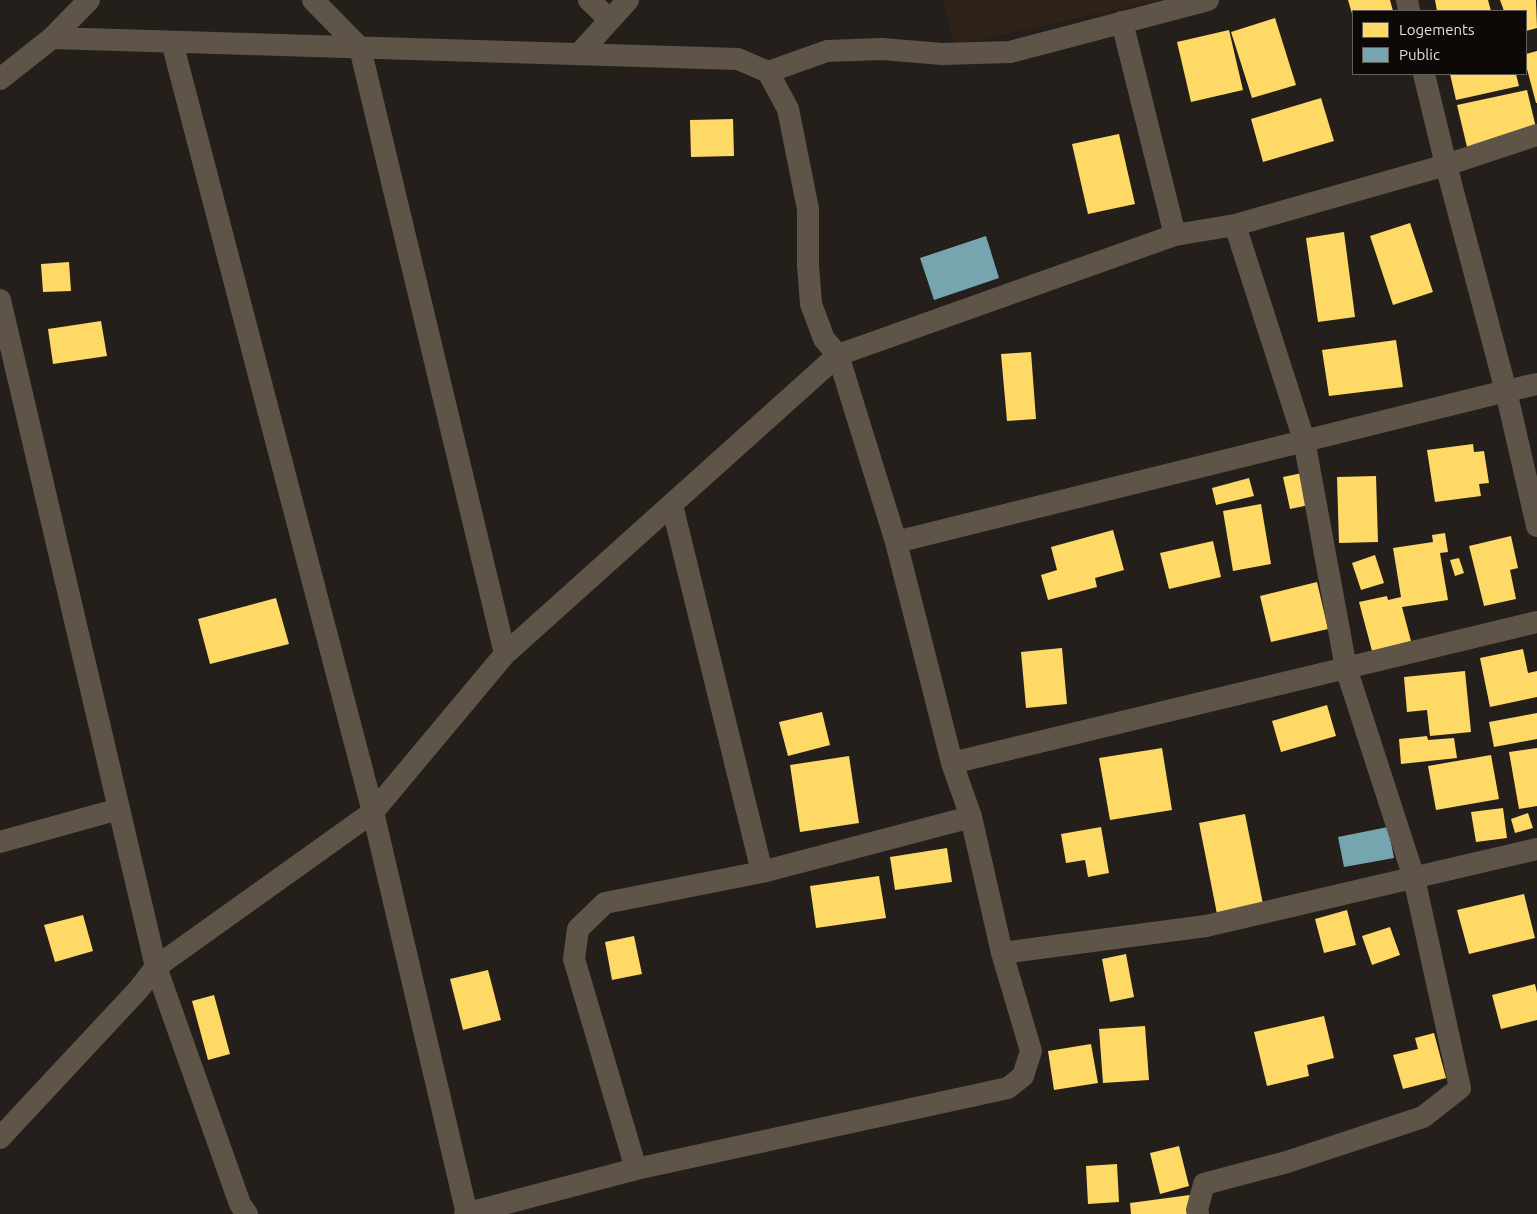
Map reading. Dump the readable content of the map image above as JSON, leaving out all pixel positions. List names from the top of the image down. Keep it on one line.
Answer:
{"legend":["Logements","Public"]}
